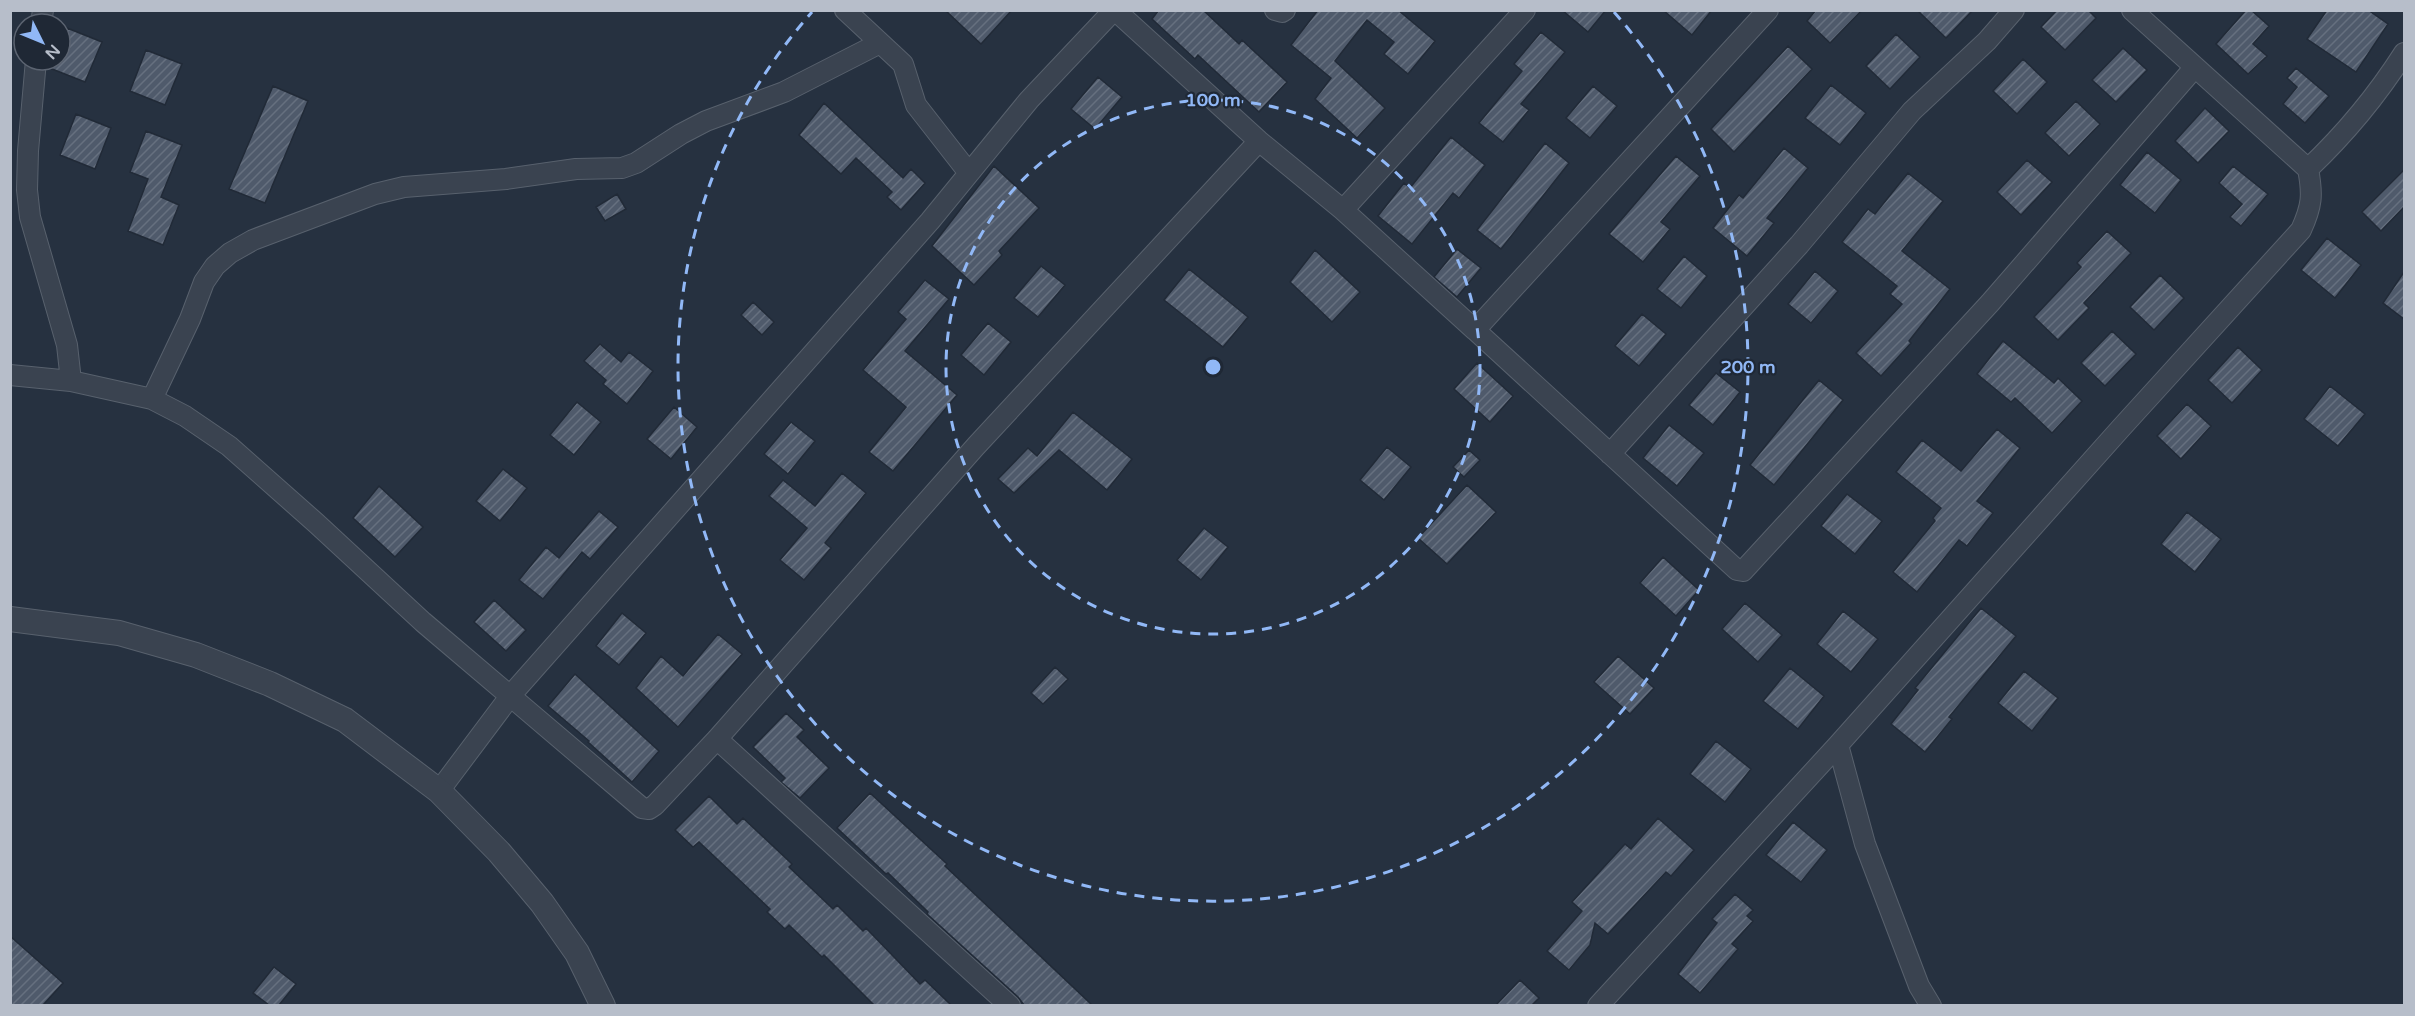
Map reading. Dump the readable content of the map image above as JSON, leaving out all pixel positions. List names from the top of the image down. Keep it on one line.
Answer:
{"north":"bottom right","rings":["100 m","200 m"]}
